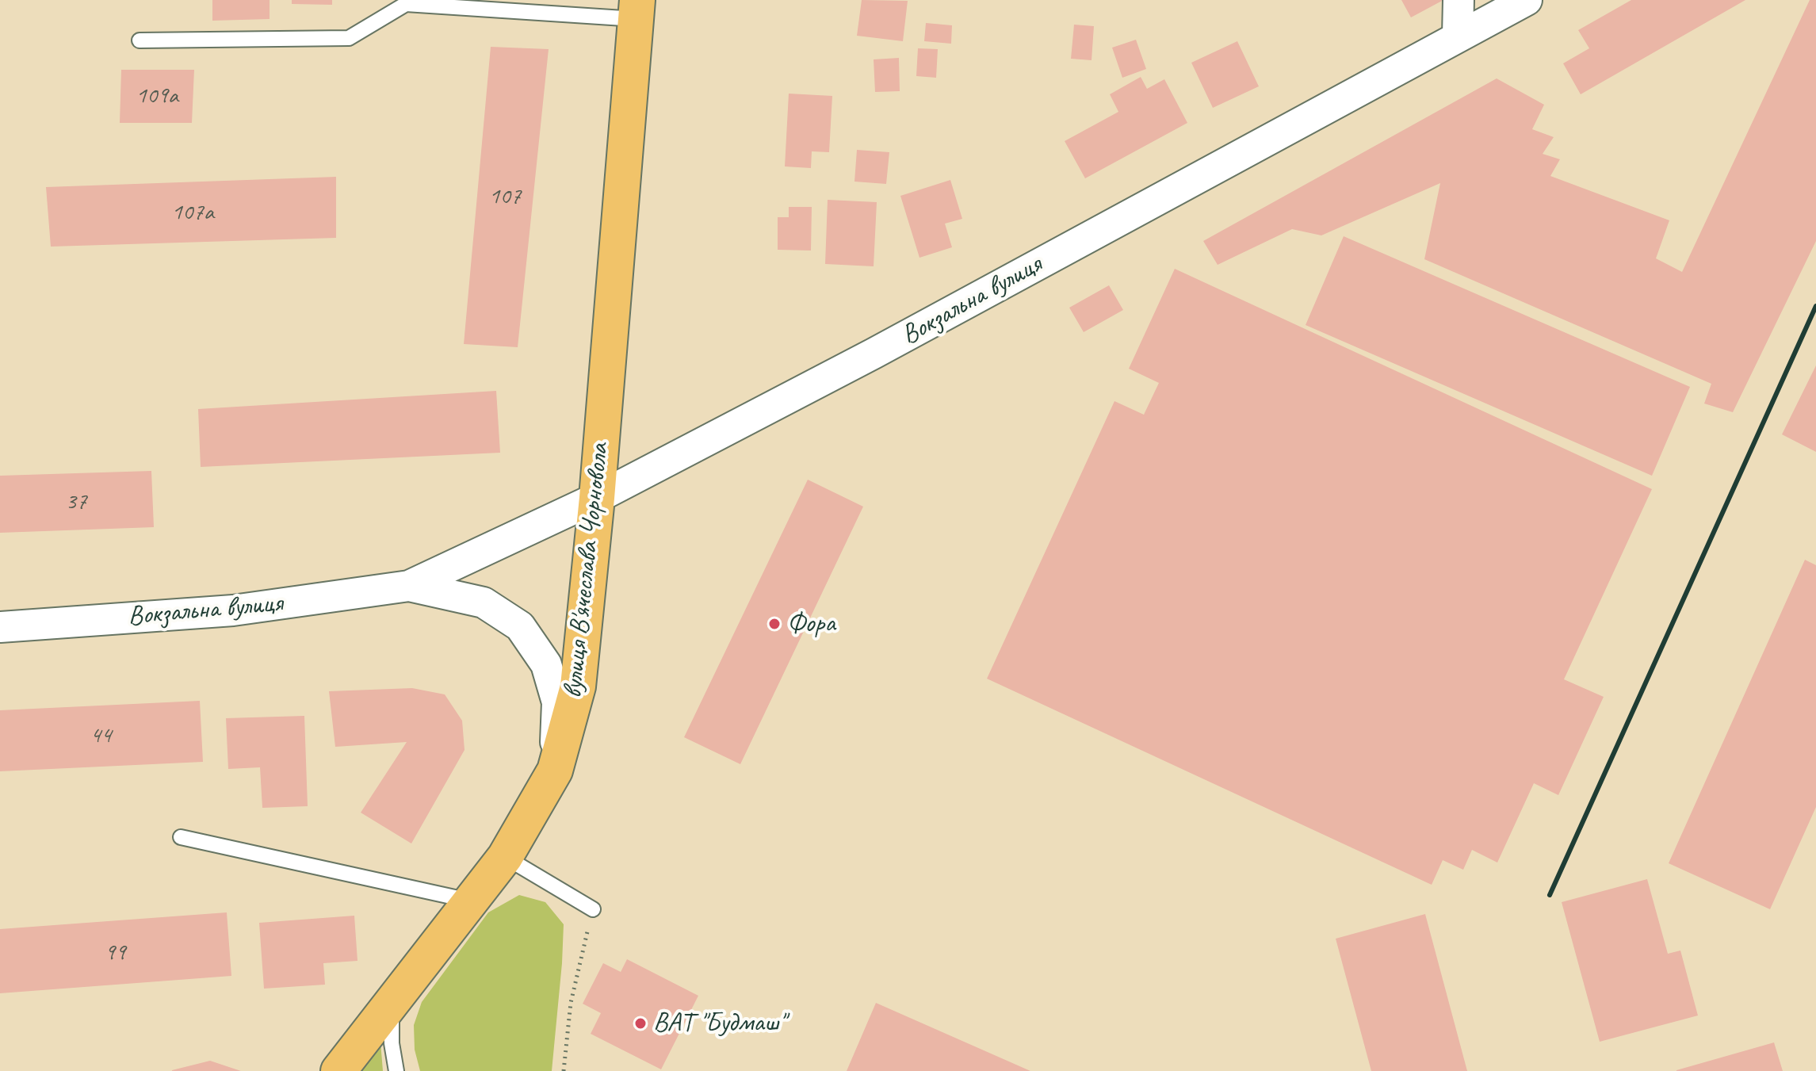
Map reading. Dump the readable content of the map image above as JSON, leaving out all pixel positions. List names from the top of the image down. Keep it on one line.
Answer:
{"streets":{"main road":["вулиця В'ячеслава Чорновола"],"street":["Вокзальна вулиця"]},"crossings":[["Вокзальна вулиця","вулиця В'ячеслава Чорновола"]],"places":["Фора","ВАТ \"Будмаш\""],"house_numbers":["109а","107","107а","37","44","99"]}
